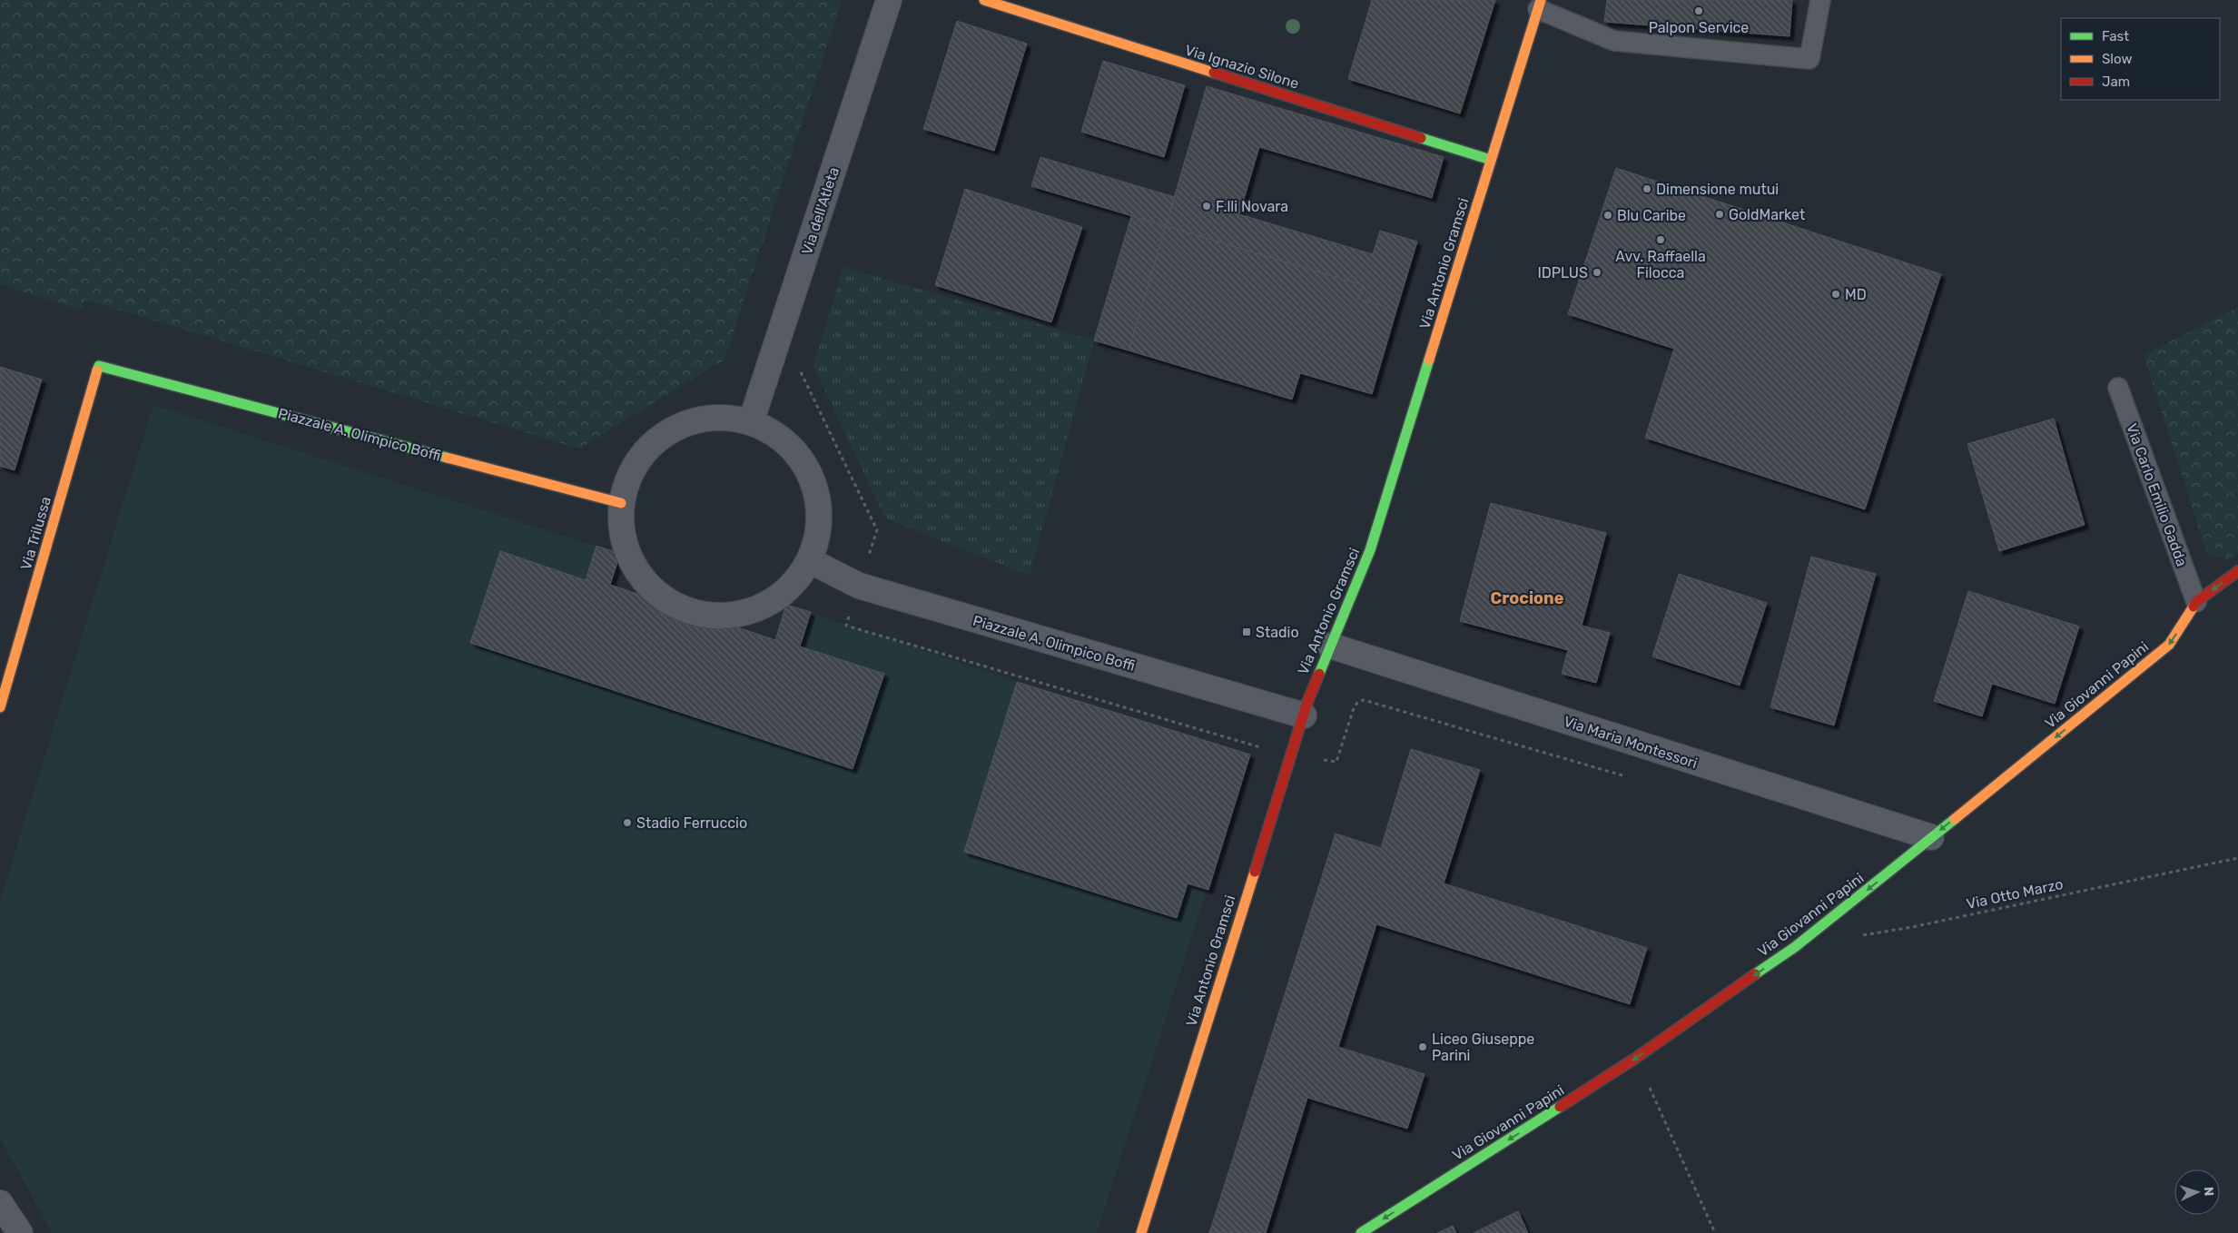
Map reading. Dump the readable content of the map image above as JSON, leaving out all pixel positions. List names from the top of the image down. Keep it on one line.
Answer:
{"streets":{"street":["Via Ignazio Silone","Via dell'Atleta","Via Antonio Gramsci","Piazzale A. Olimpico Boffi","Via Trilussa","Via Giovanni Papini","Via Maria Montessori"],"lane":["Via Carlo Emilio Gadda"],"path":["Via Otto Marzo"]},"crossings":[["Via Ignazio Silone","Via Antonio Gramsci"],["Via Antonio Gramsci","Piazzale A. Olimpico Boffi"],["Via Antonio Gramsci","Via Maria Montessori"],["Piazzale A. Olimpico Boffi","Via Trilussa"],["Via Carlo Emilio Gadda","Via Giovanni Papini"],["Via Giovanni Papini","Via Maria Montessori"]],"one_way":["Via Giovanni Papini"],"districts":["Crocione"],"places":{"other":["Palpon Service","Dimensione mutui","F.lli Novara","GoldMarket","Blu Caribe","Avv. Raffaella Filocca","IDPLUS","MD","Stadio Ferruccio","Liceo Giuseppe Parini"],"transit":["Stadio"]},"legend":["Fast","Slow","Jam"],"north":"right"}
